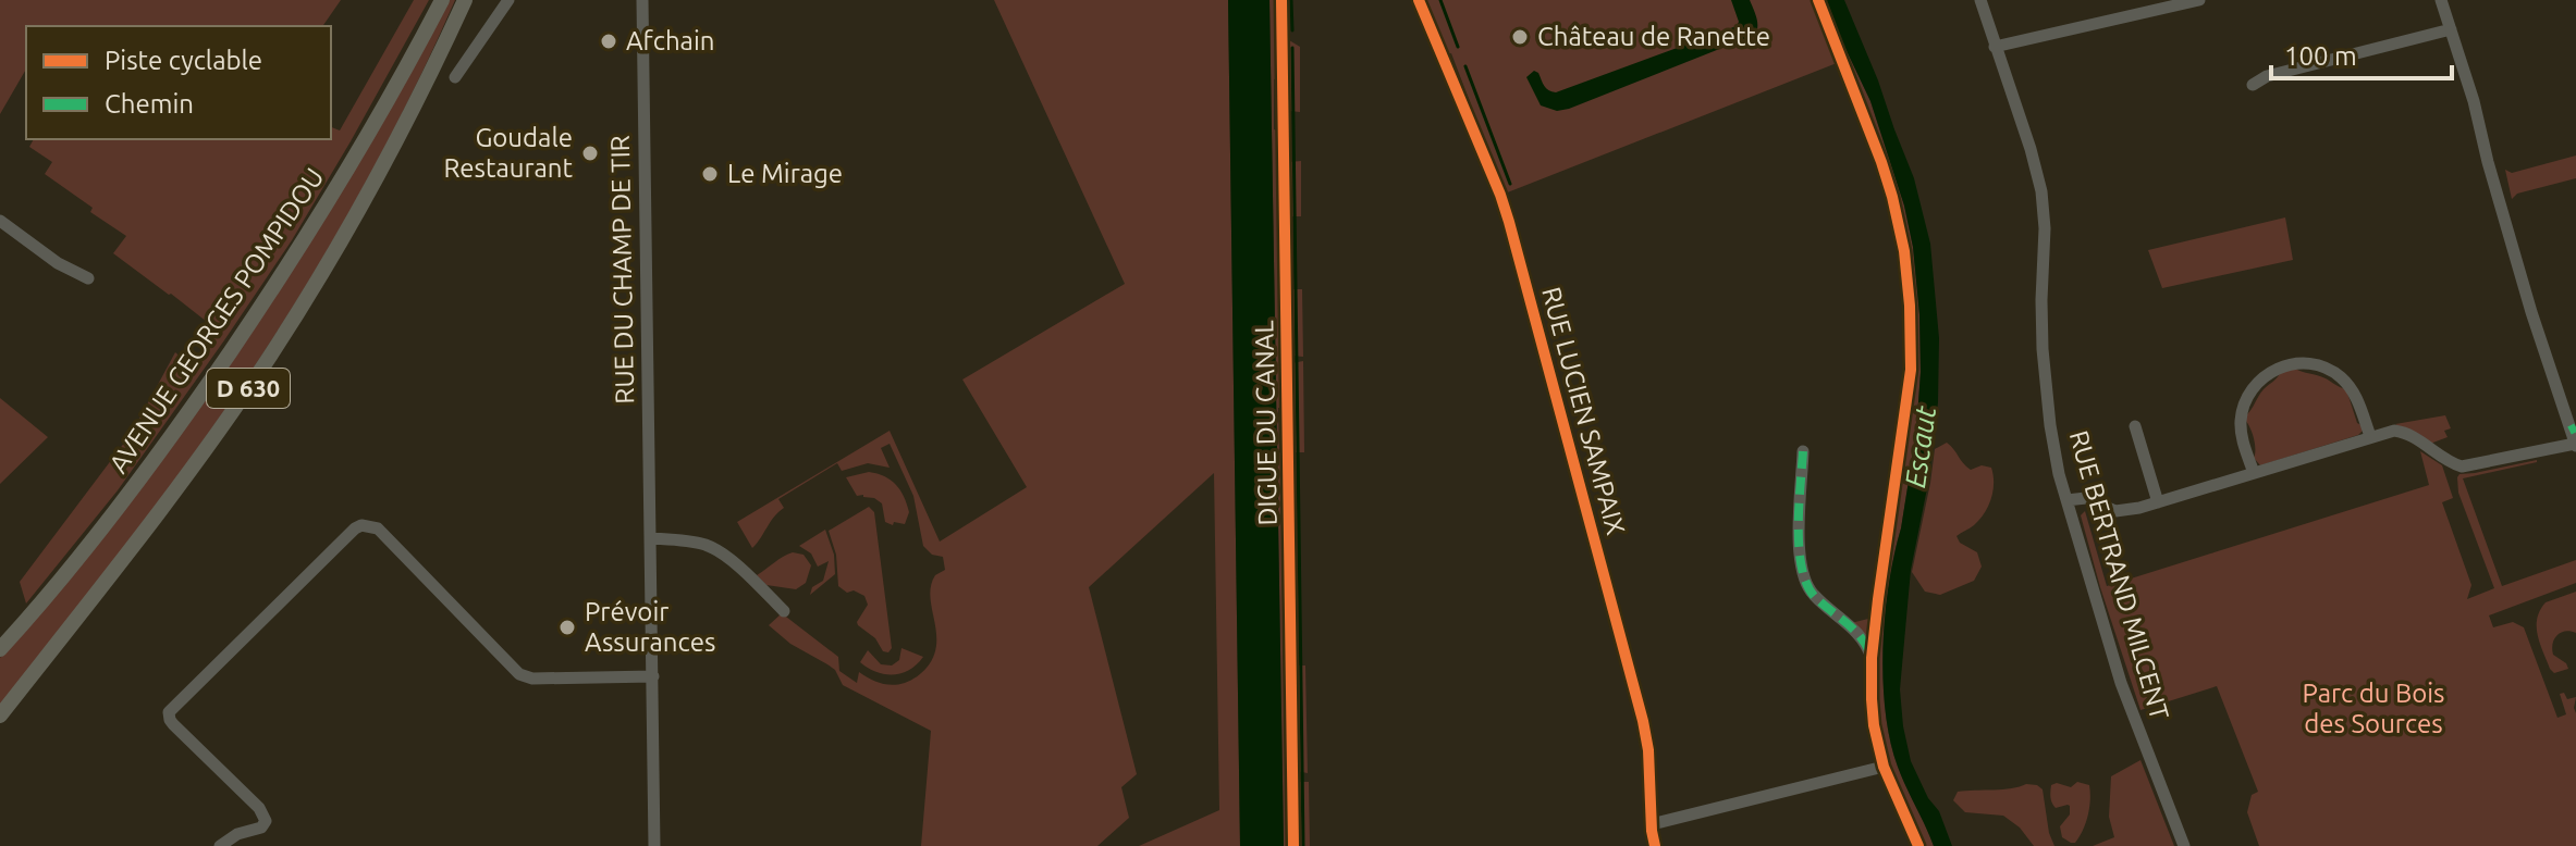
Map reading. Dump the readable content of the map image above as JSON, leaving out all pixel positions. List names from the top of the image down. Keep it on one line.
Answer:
{"streets":{"main road":["AVENUE GEORGES POMPIDOU","D 630"],"street":["RUE DU CHAMP DE TIR","RUE LUCIEN SAMPAIX","DIGUE DU CANAL","RUE BERTRAND MILCENT"]},"water":["Escaut"],"parks":["Parc du Bois des Sources"],"places":["Château de Ranette","Afchain","Goudale Restaurant","Le Mirage","Prévoir Assurances"],"legend":["Piste cyclable","Chemin"],"scale_bar":"100 m"}
